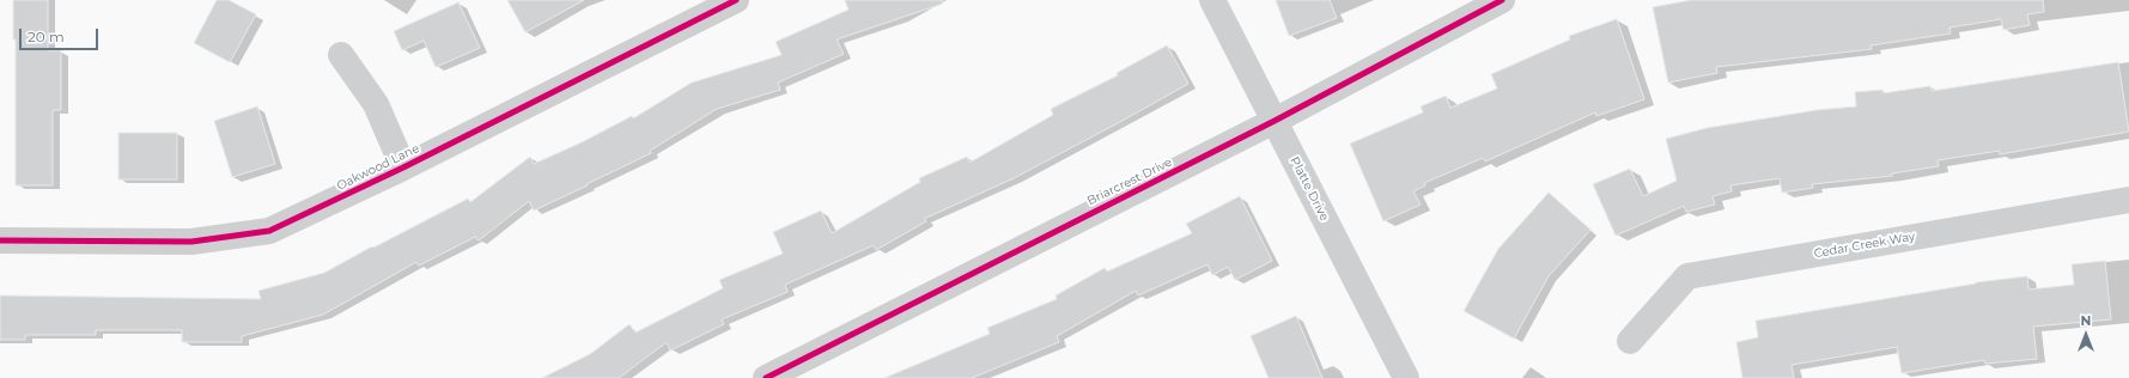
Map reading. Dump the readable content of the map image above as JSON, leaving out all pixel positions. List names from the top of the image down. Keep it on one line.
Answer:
{"streets":{"street":["Oakwood Lane","Briarcrest Drive","Platte Drive","Cedar Creek Way"]},"crossings":[["Briarcrest Drive","Platte Drive"]],"scale_bar":"20 m","north":"top"}
